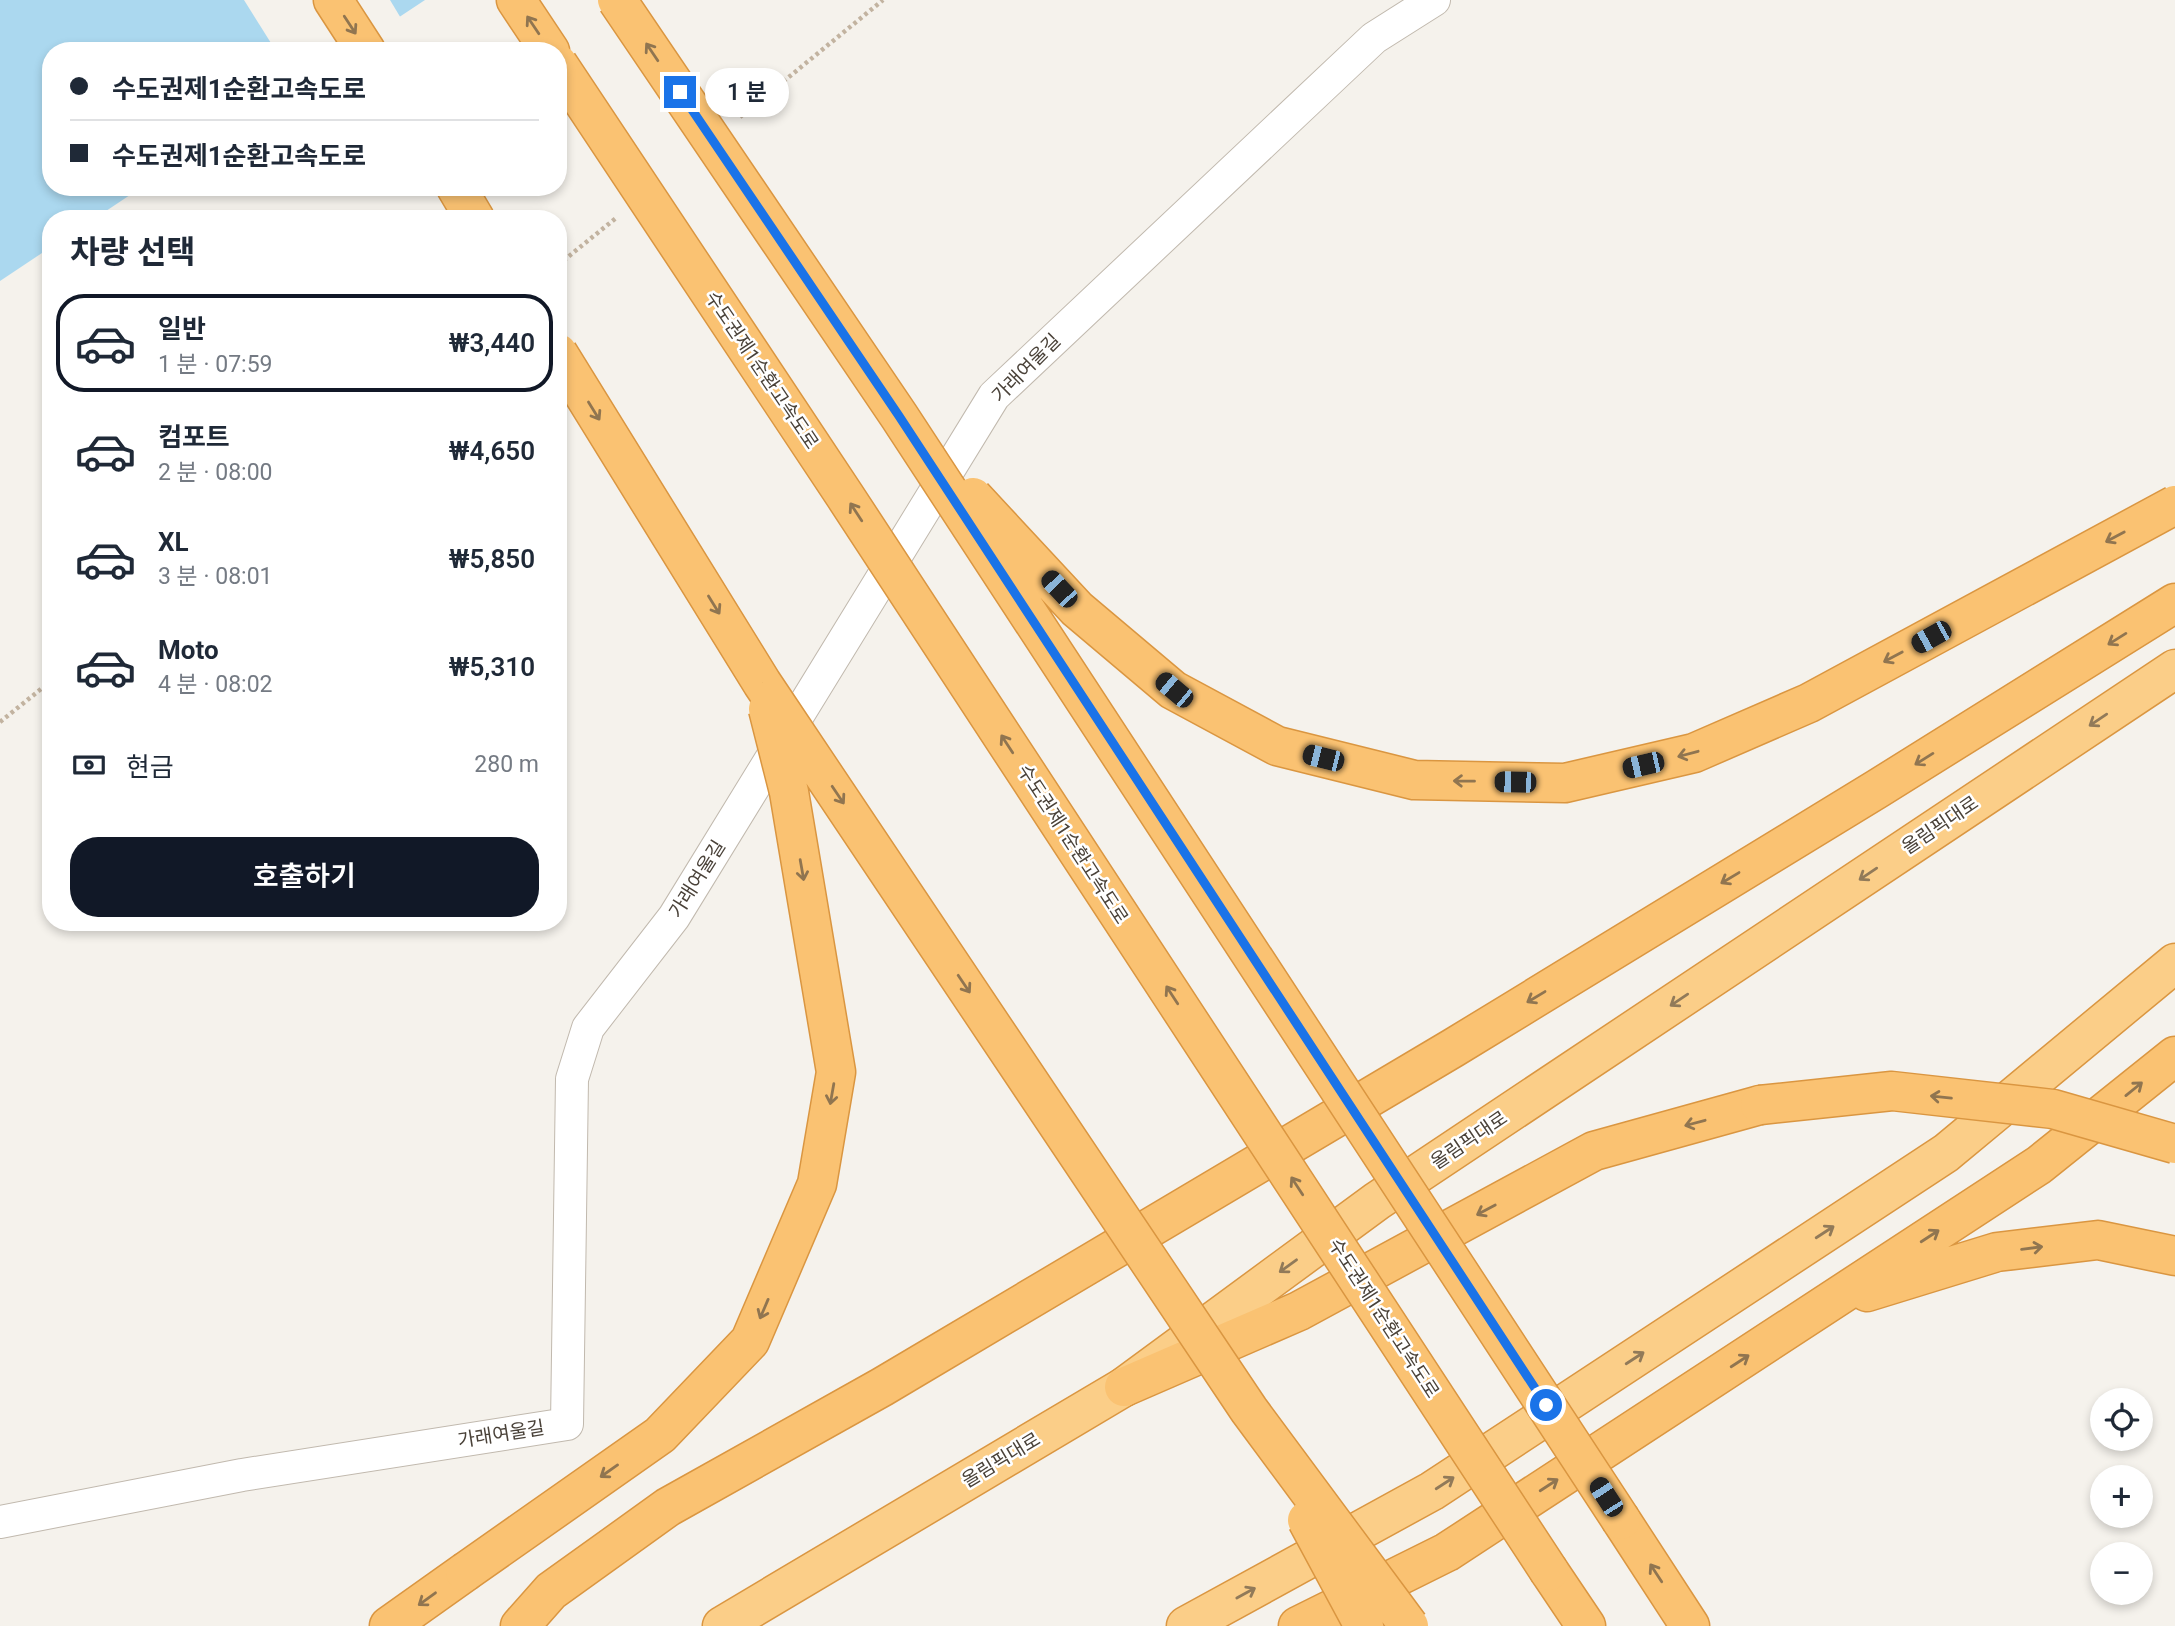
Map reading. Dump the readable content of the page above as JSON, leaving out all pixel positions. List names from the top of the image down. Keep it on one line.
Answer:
{"streets":{"highway":["수도권제1순환고속도로","올림픽대로"],"street":["가래여울길"]},"page":{"banner":["수도권제1순환고속도로","수도권제1순환고속도로"],"bubble":"1 분","heading":"차량 선택","list":[{"name":"일반","note":"1 분 · 07:59","value":"₩3,440"},{"name":"컴포트","note":"2 분 · 08:00","value":"₩4,650"},{"name":"XL","note":"3 분 · 08:01","value":"₩5,850"},{"name":"Moto","note":"4 분 · 08:02","value":"₩5,310"}],"pay":["현금","280 m"],"buttons":"호출하기","map_buttons":["+","−"]}}
